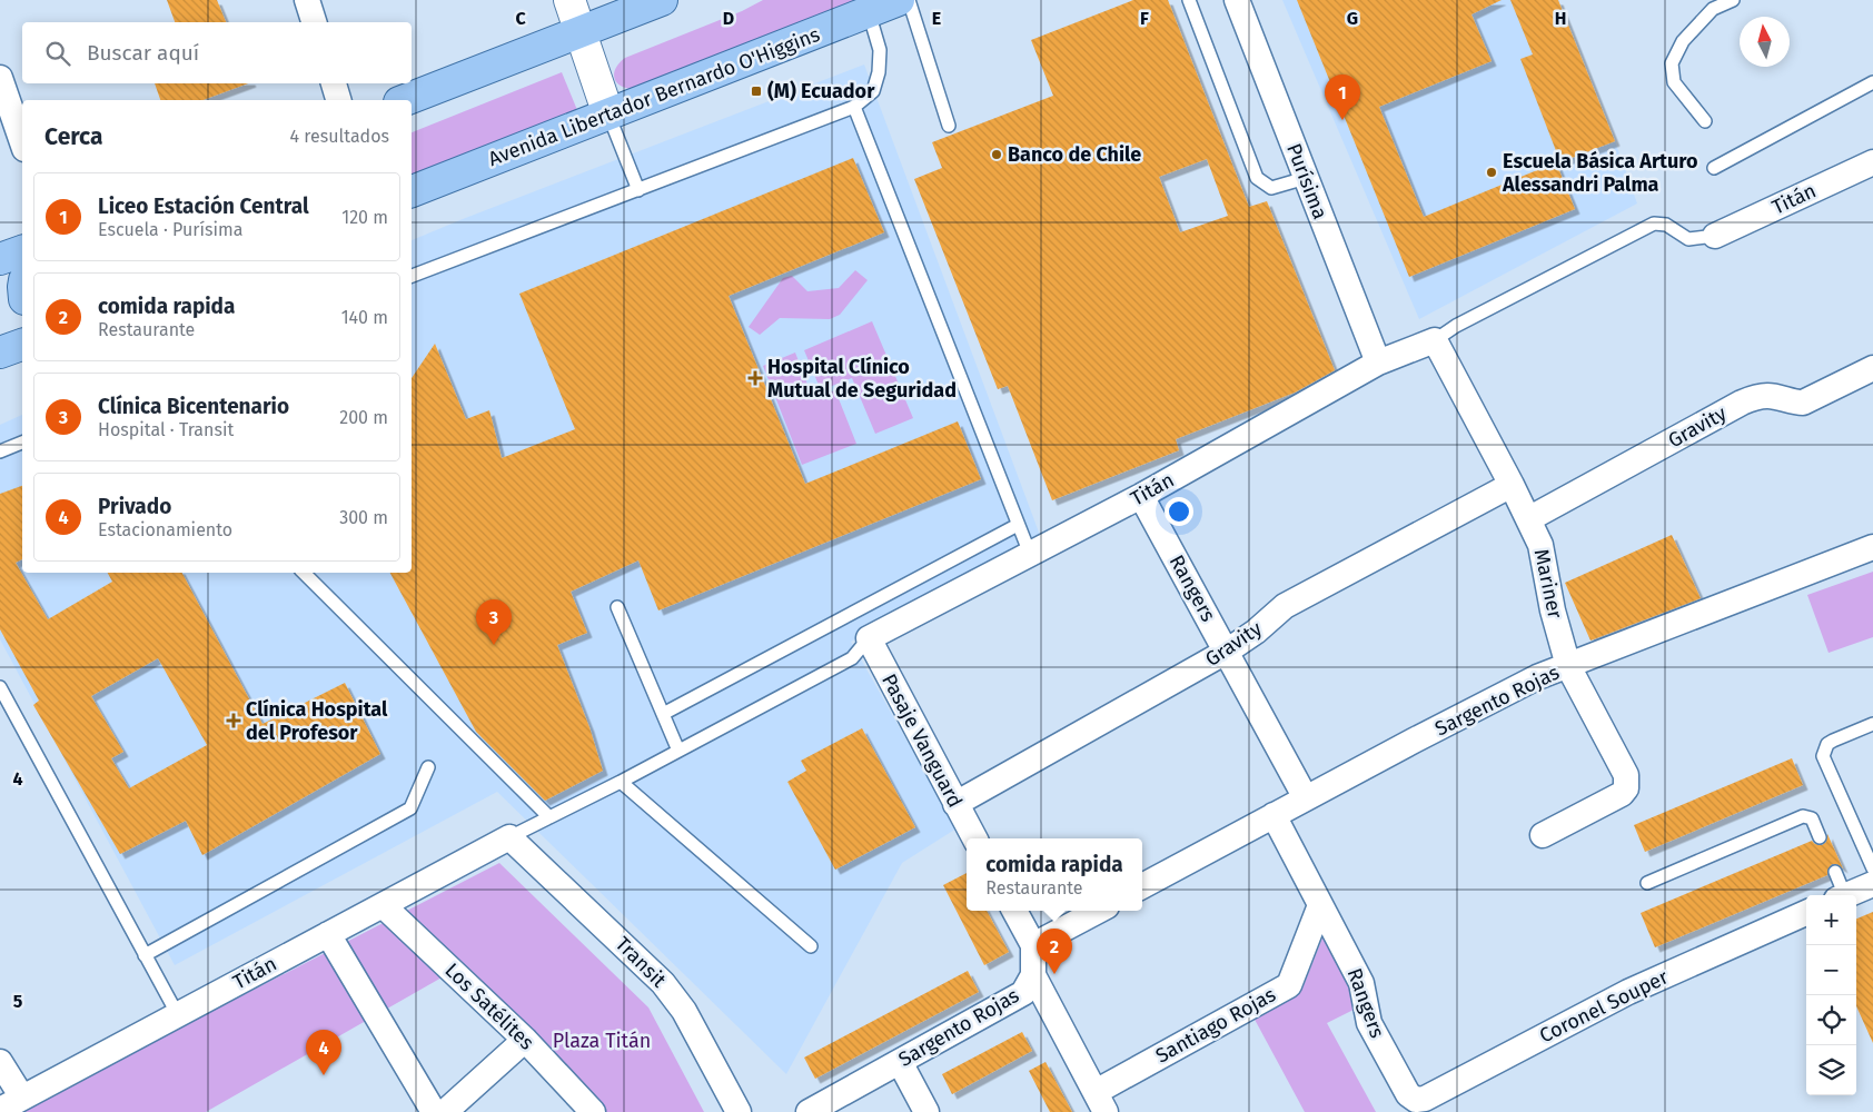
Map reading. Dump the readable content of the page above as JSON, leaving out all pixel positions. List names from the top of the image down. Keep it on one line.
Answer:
{"streets":{"main road":["Avenida Libertador Bernardo O'Higgins"],"street":["Purísima","Titán","Gravity","Mariner","Rangers","Sargento Rojas","Pasaje Vanguard","Transit","Los Satélites","Coronel Souper","Santiago Rojas"]},"crossings":[["Purísima","Titán"],["Titán","Mariner"],["Titán","Rangers"],["Titán","Pasaje Vanguard"],["Titán","Transit"],["Titán","Los Satélites"],["Gravity","Mariner"],["Gravity","Rangers"],["Gravity","Pasaje Vanguard"],["Mariner","Sargento Rojas"],["Rangers","Sargento Rojas"],["Rangers","Coronel Souper"],["Rangers","Santiago Rojas"]],"parks":["Plaza Titán"],"places":{"transit":["(M) Ecuador"],"other":["Banco de Chile","Escuela Básica Arturo Alessandri Palma"],"health":["Hospital Clínico Mutual de Seguridad","Clínica Hospital del Profesor"]},"north":"top","page":{"search":"Buscar aquí","pins":["1","3","2","4"],"heading":["Cerca","4 resultados"],"list":[{"mark":"1","name":"Liceo Estación Central","note":"Escuela · Purísima","value":"120 m"},{"mark":"2","name":"comida rapida","note":"Restaurante","value":"140 m"},{"mark":"3","name":"Clínica Bicentenario","note":"Hospital · Transit","value":"200 m"},{"mark":"4","name":"Privado","note":"Estacionamiento","value":"300 m"}],"popup":["comida rapida","Restaurante"],"map_buttons":["+","−"]},"grid":{"columns":["C","D","E","F","G","H"],"rows":["4","5"]}}
